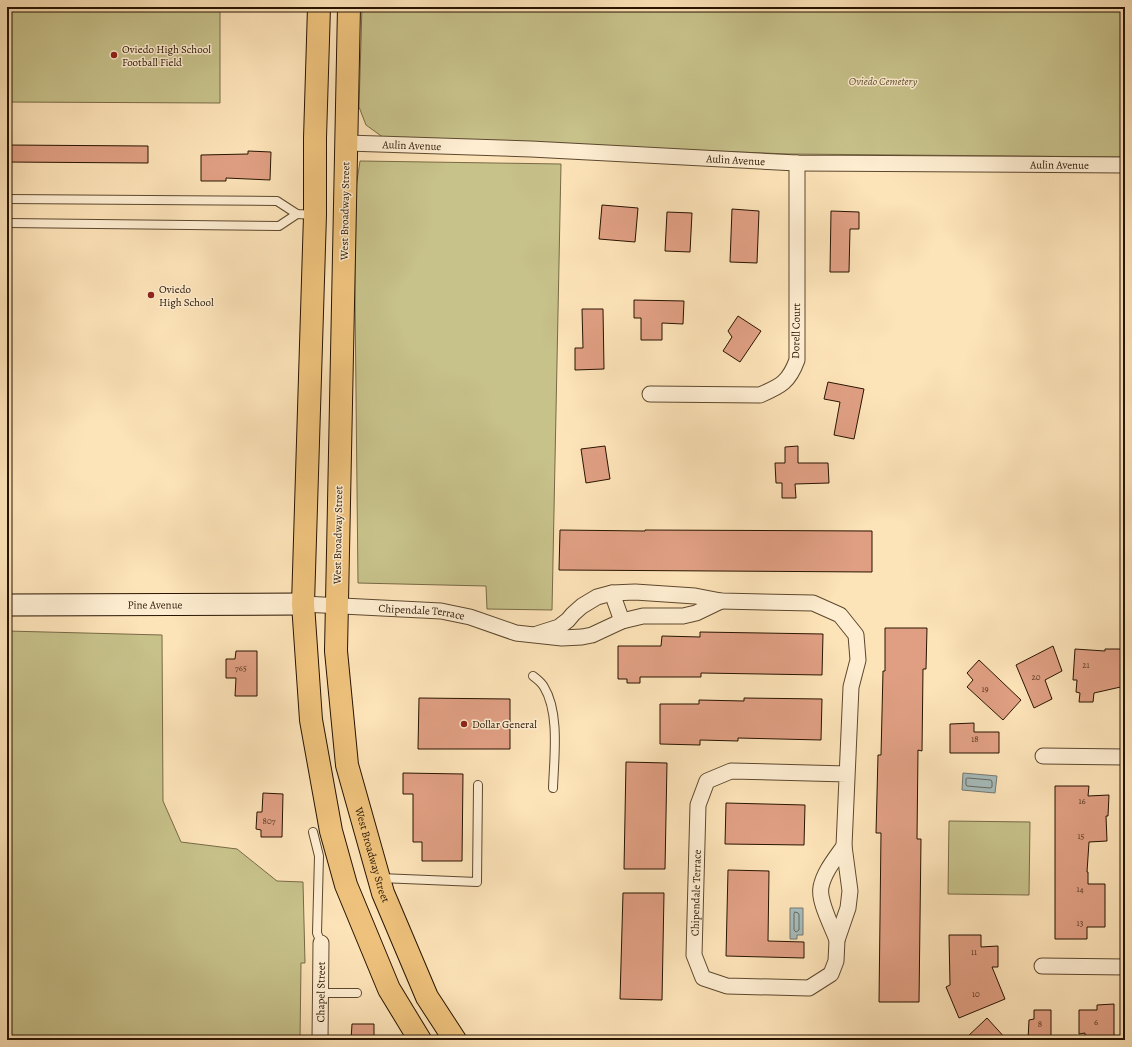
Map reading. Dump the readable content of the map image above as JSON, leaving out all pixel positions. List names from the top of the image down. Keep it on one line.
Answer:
{"streets":{"main road":["West Broadway Street"],"street":["Aulin Avenue","Dorell Court","Pine Avenue","Chipendale Terrace","Chapel Street"]},"crossings":[["Aulin Avenue","West Broadway Street"],["Aulin Avenue","Dorell Court"],["West Broadway Street","Chipendale Terrace"],["Pine Avenue","Chipendale Terrace"]],"parks":["Oviedo Cemetery"],"places":["Oviedo High School Football Field","Oviedo High School","Dollar General"],"house_numbers":["21","765","20","19","18","16","807","15","14","13","11","10","6","8"]}
